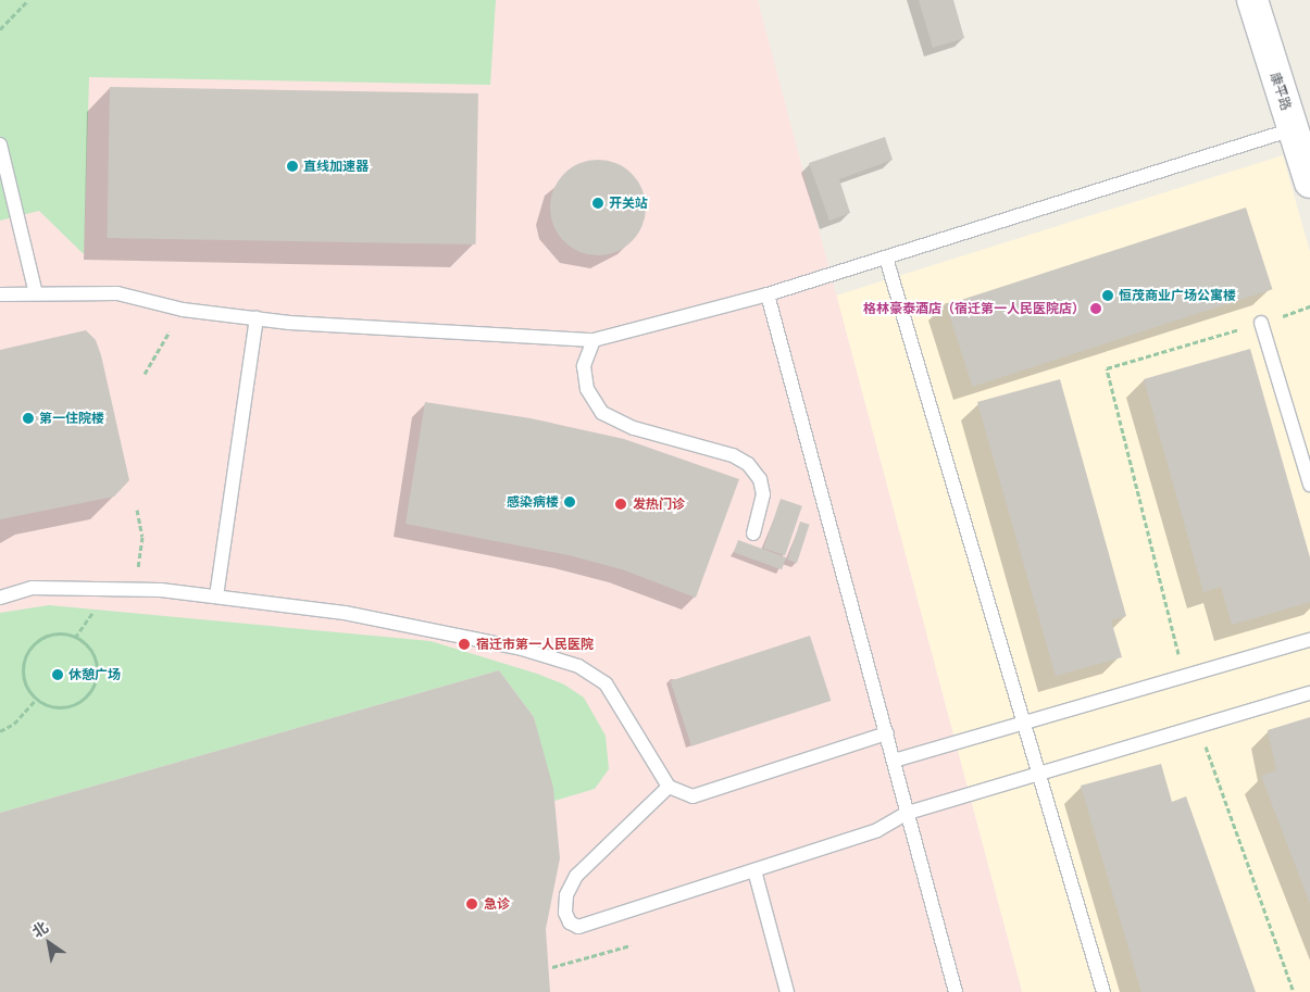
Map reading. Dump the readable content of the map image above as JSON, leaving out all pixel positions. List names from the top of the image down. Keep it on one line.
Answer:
{"streets":{"street":["康平路"]},"places":["直线加速器","开关站","恒茂商业广场公寓楼","格林豪泰酒店（宿迁第一人民医院店）","第一住院楼","感染病楼","发热门诊","宿迁市第一人民医院","休憩广场","急诊"],"north":"top left"}
